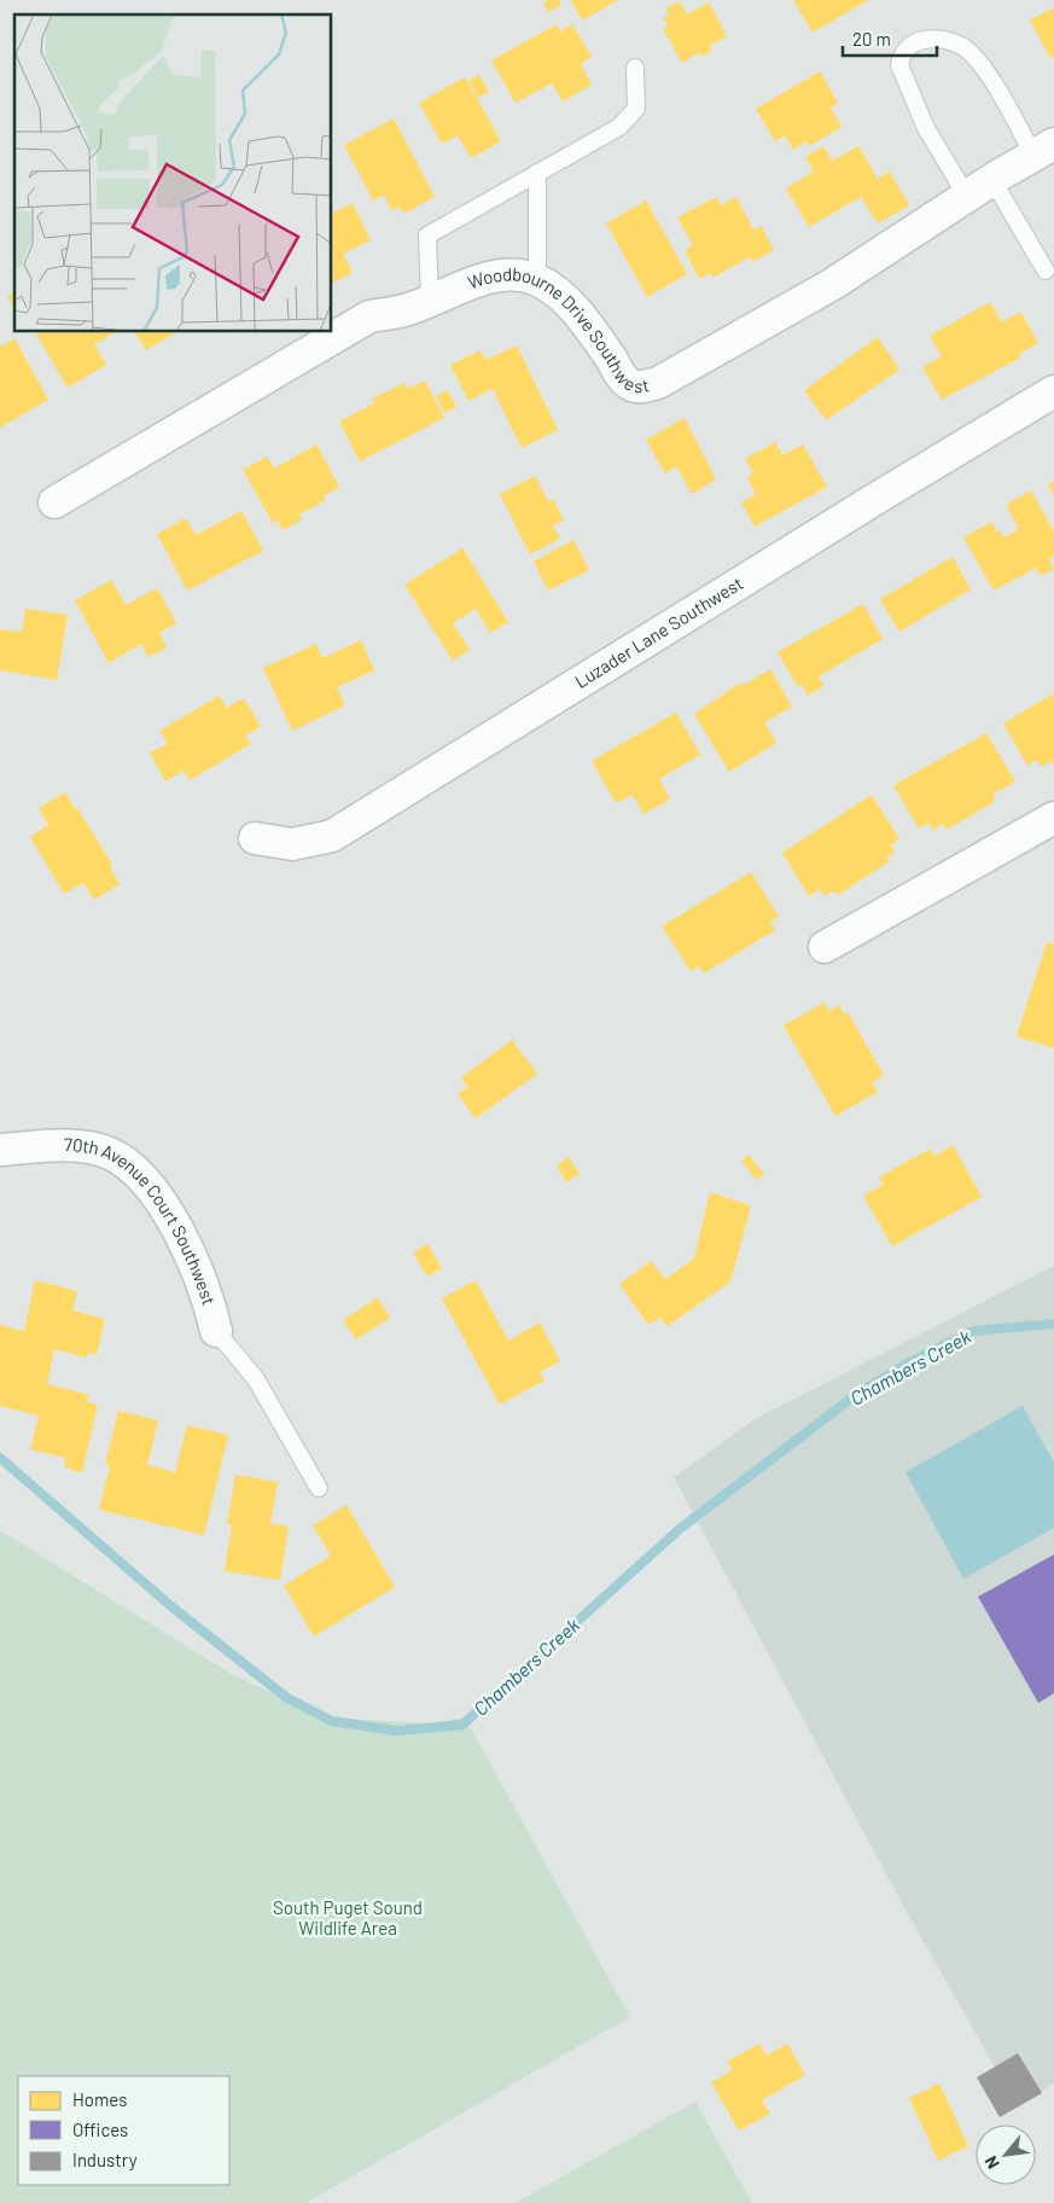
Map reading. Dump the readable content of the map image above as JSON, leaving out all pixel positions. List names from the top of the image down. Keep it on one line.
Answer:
{"streets":{"street":["Woodbourne Drive Southwest","Luzader Lane Southwest","70th Avenue Court Southwest"]},"water":["Chambers Creek"],"parks":["South Puget Sound Wildlife Area"],"legend":["Homes","Offices","Industry"],"scale_bar":"20 m","north":"bottom left"}
